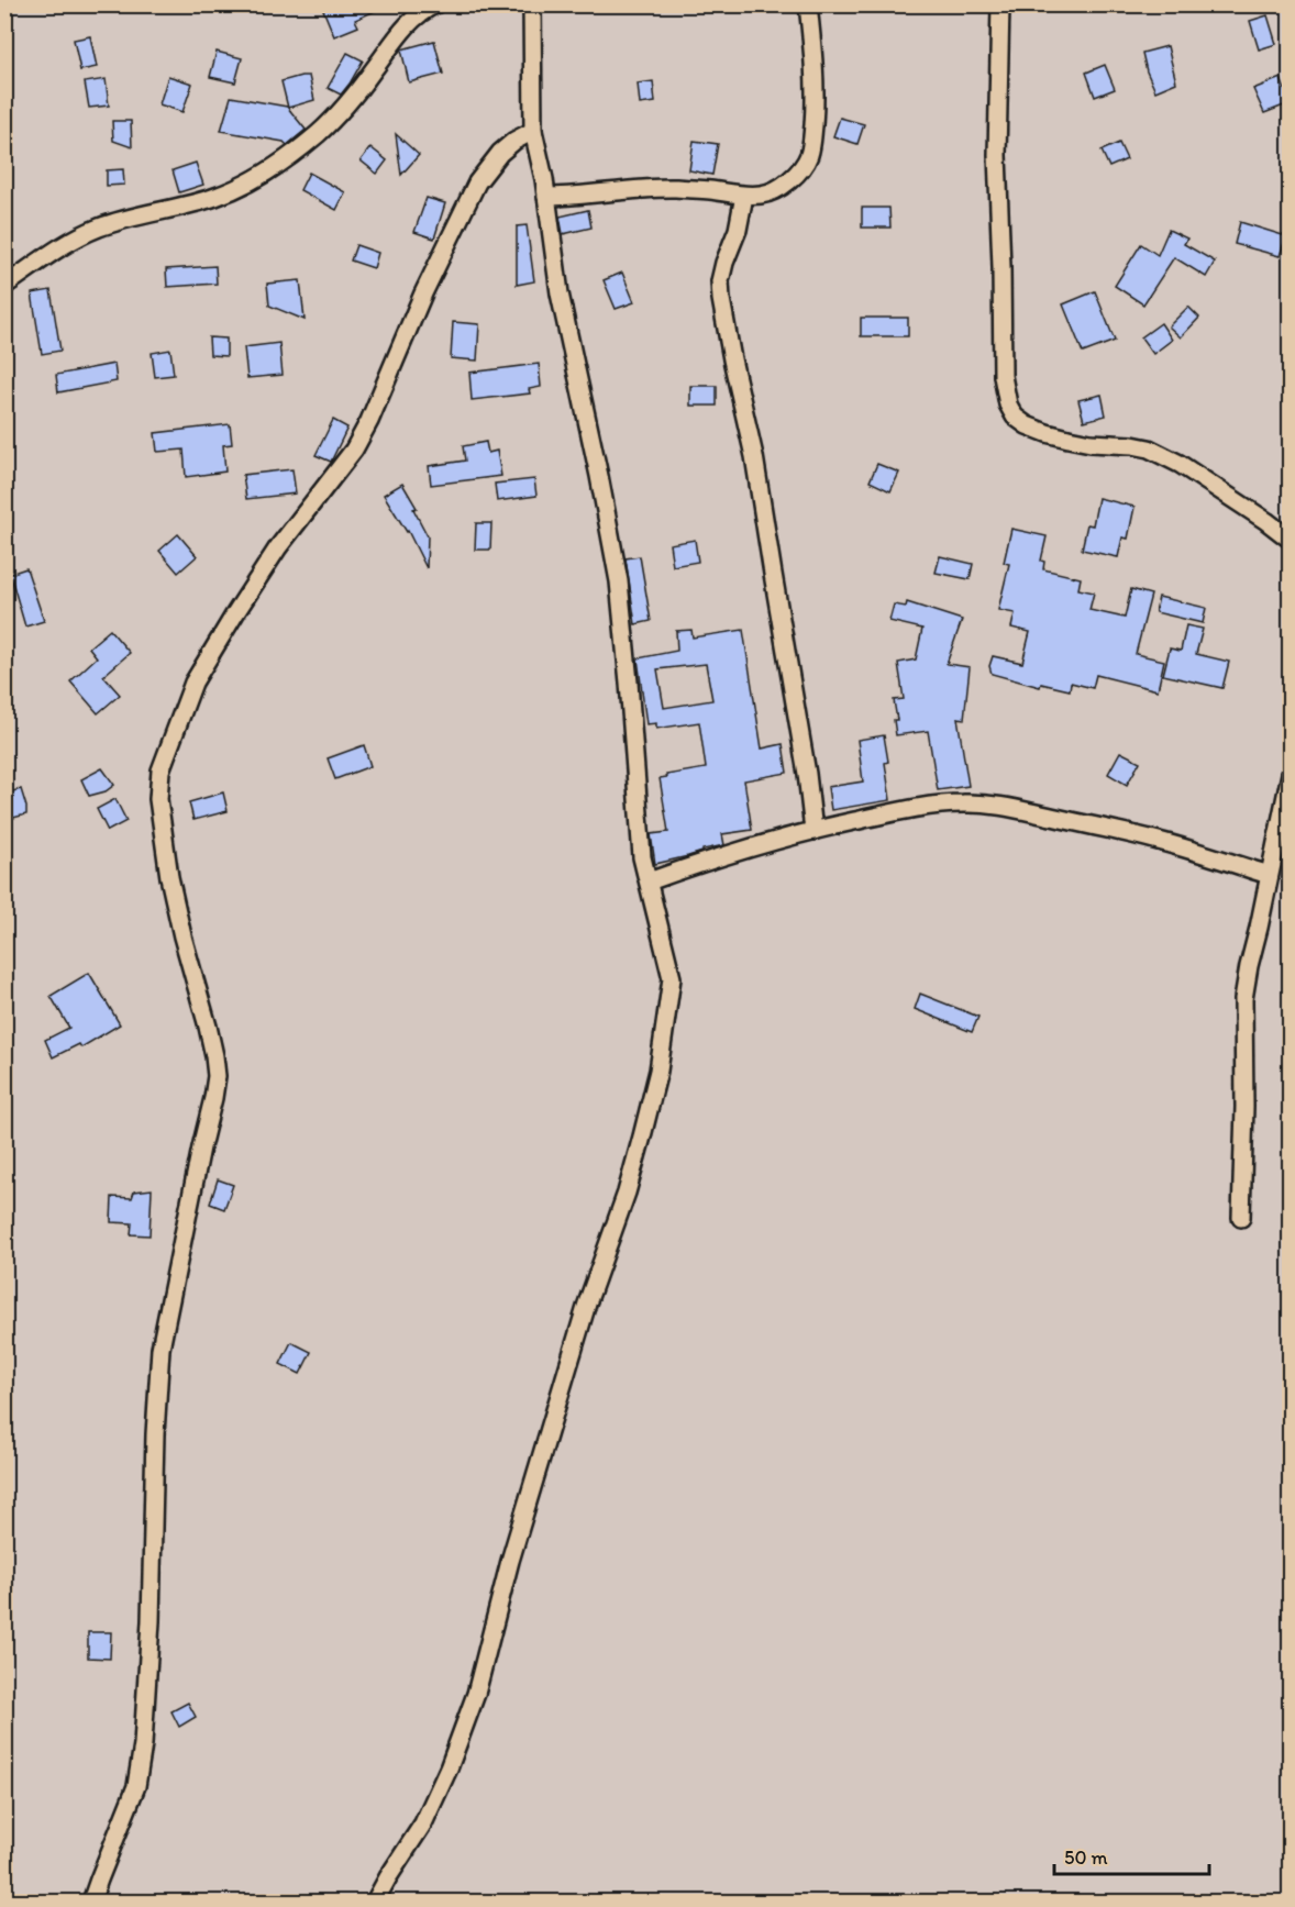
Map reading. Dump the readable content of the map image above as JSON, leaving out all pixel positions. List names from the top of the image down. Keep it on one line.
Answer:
{"scale_bar":"50 m"}
